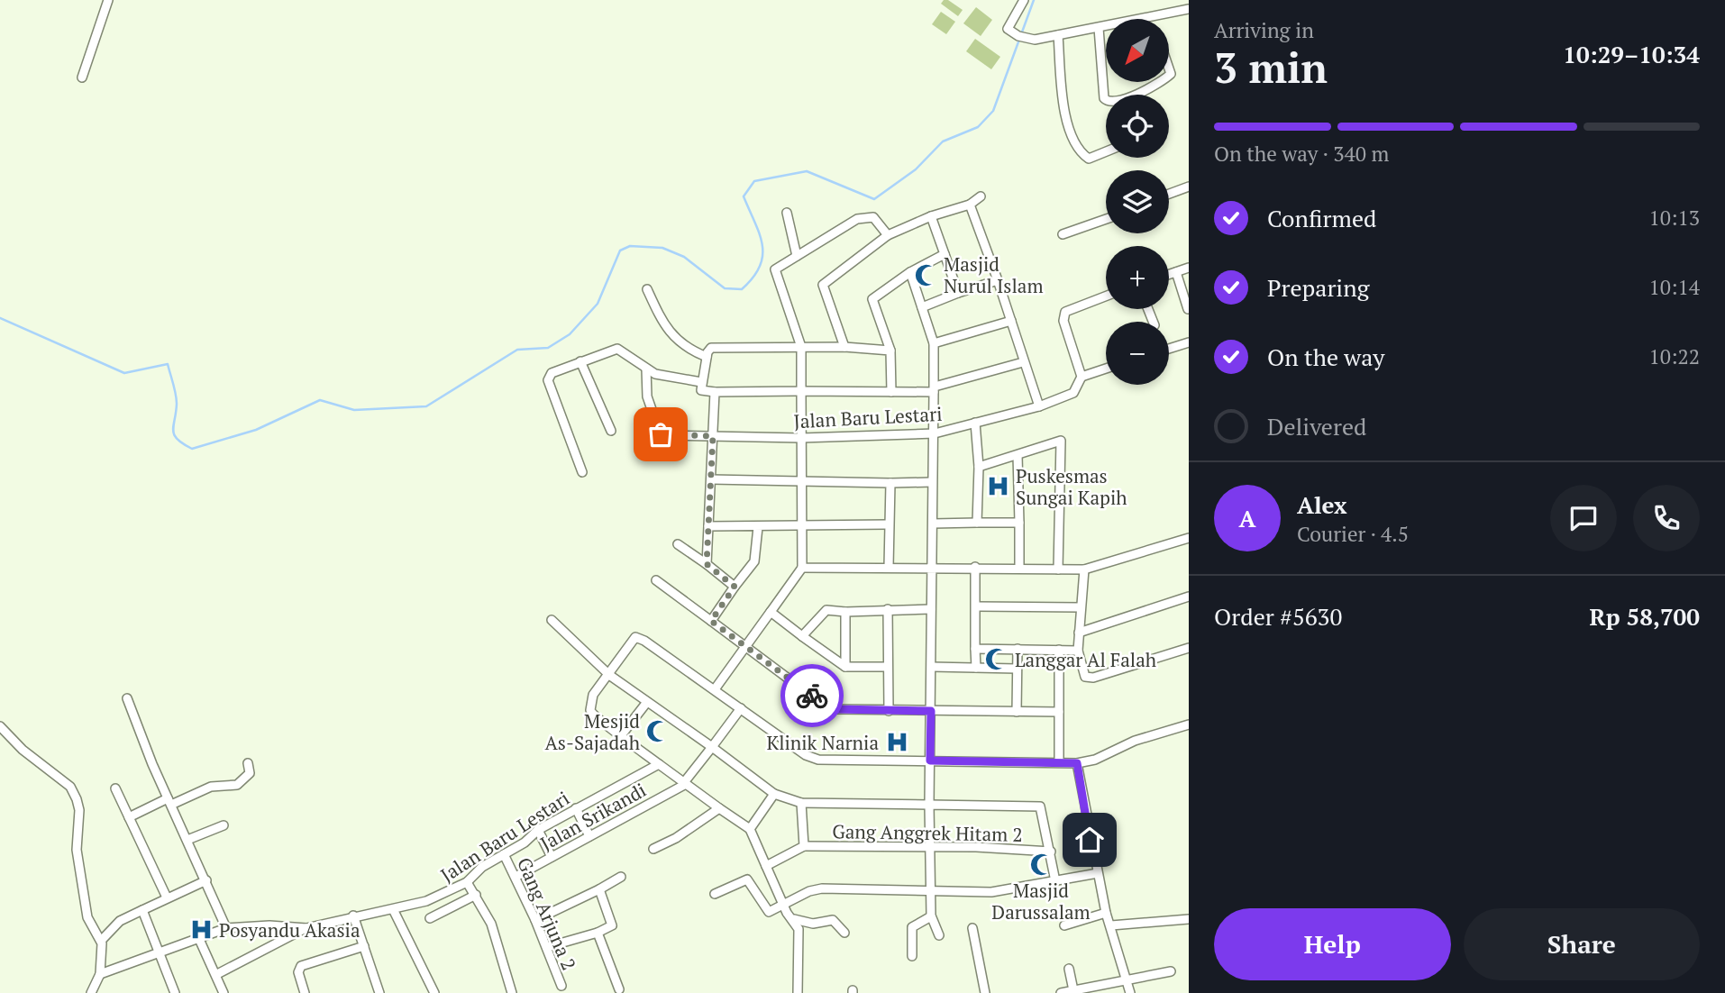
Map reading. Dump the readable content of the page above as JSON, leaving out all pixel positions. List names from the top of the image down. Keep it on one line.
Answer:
{"streets":{"street":["Jalan Baru Lestari","Jalan Srikandi","Gang Anggrek Hitam 2","Gang Arjuna 2"]},"crossings":[["Jalan Baru Lestari","Gang Arjuna 2"],["Jalan Srikandi","Gang Arjuna 2"]],"places":{"mosque":["Masjid Nurul Islam","Langgar Al Falah","Mesjid As-Sajadah","Masjid Darussalam"],"hospital":["Puskesmas Sungai Kapih","Klinik Narnia","Posyandu Akasia"]},"north":"bottom left","page":{"heading":["3 min","Arriving in","10:29–10:34"],"panel":["Alex","Courier · 4.5","Order #5630","Rp 58,700"],"map_buttons":["+","−"],"bar":"On the way · 340 m","list":[["Confirmed","10:13"],["Preparing","10:14"],["On the way","10:22"],"Delivered"],"round":"A","buttons":["Help","Share"]}}
